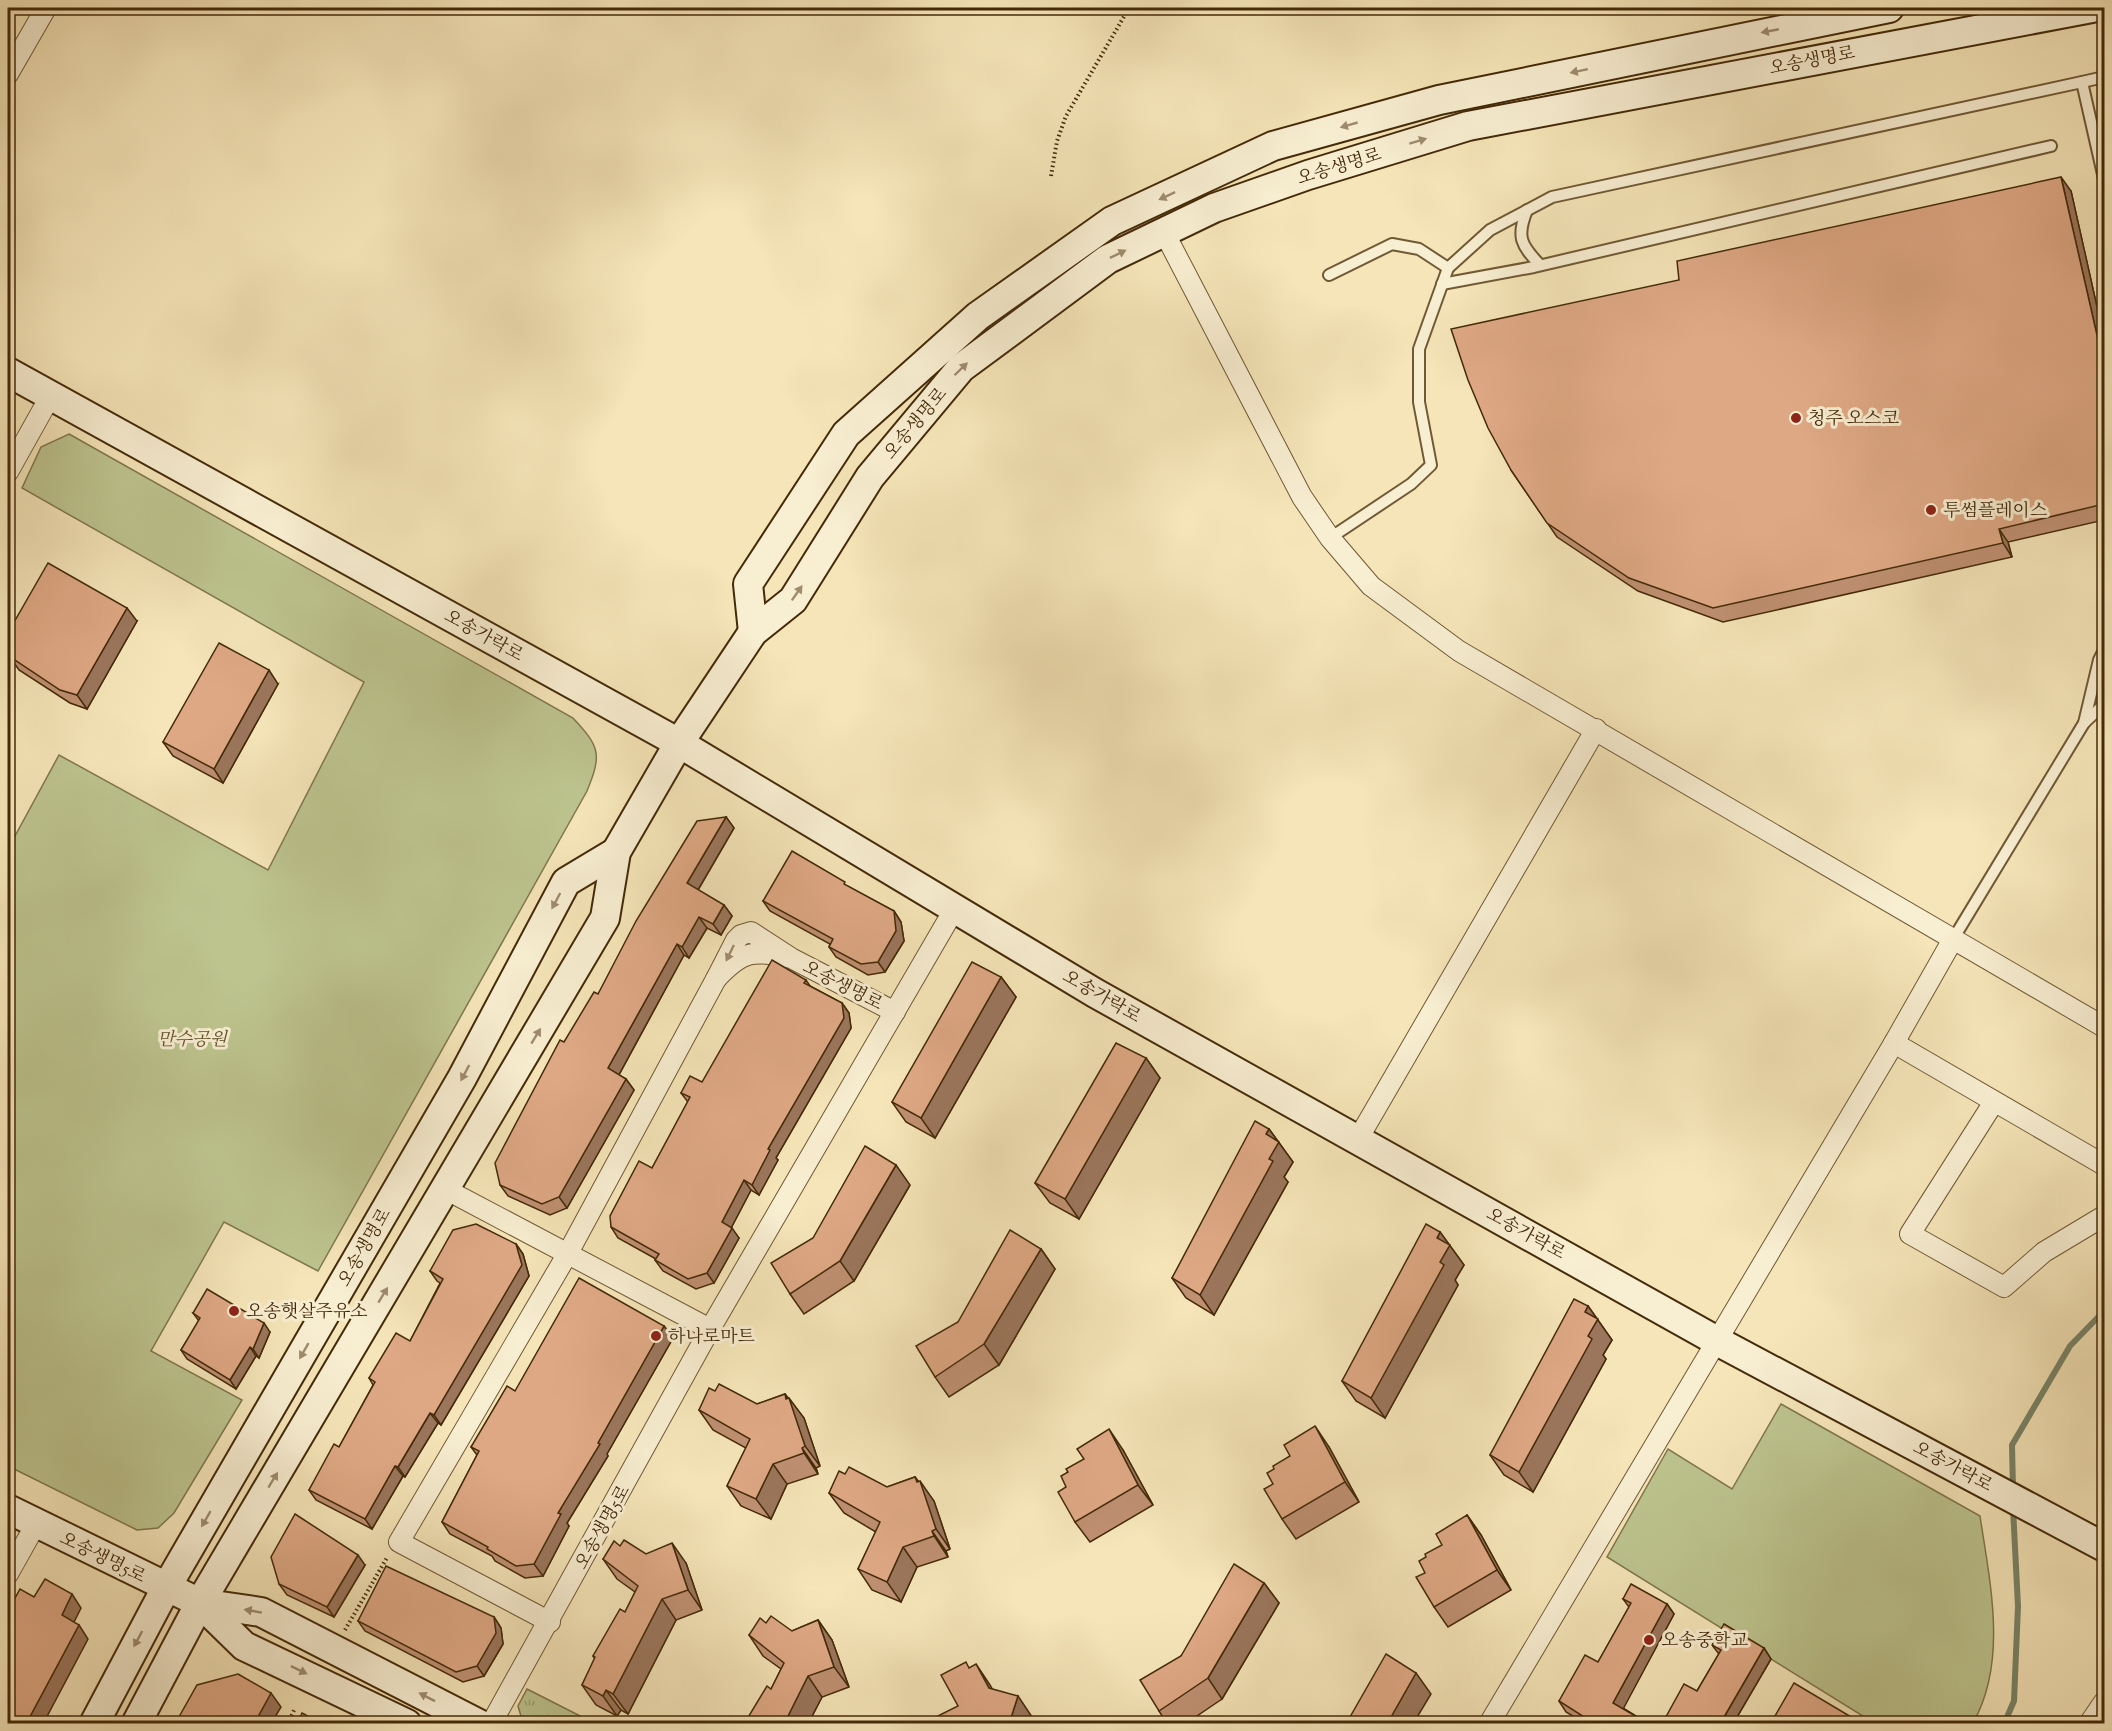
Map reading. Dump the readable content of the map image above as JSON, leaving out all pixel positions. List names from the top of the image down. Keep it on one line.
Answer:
{"streets":{"street":["오송생명로","오송가락로","오송생명5로"]},"crossings":[["오송생명로","오송가락로"],["오송생명로","오송생명5로"]],"parks":["만수공원"],"places":["청주 오스코","투썸플레이스","오송햇살주유소","하나로마트","오송중학교"]}
